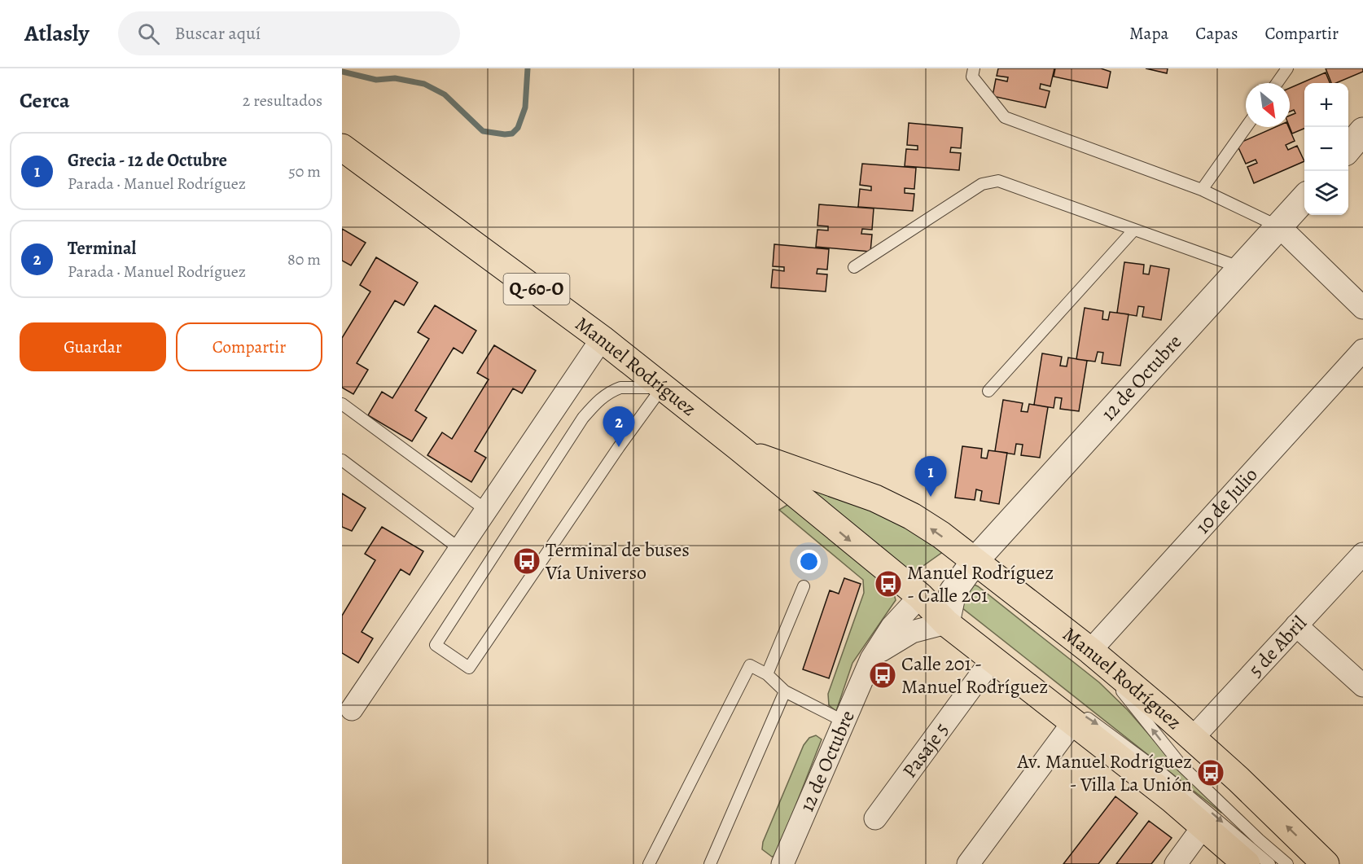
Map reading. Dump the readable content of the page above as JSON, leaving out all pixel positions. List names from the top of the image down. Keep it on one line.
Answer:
{"streets":{"main road":["Q-60-O","Manuel Rodríguez"],"street":["12 de Octubre","10 de Julio","5 de Abril","Pasaje 5"]},"crossings":[["Manuel Rodríguez","12 de Octubre"],["Manuel Rodríguez","10 de Julio"],["Manuel Rodríguez","5 de Abril"],["Manuel Rodríguez","Pasaje 5"]],"places":{"bus stop":["Terminal de buses Vía Universo","Manuel Rodríguez - Calle 201","Calle 201 - Manuel Rodríguez","Av. Manuel Rodríguez - Villa La Unión"]},"north":"bottom right","page":{"header":"Atlasly","search":"Buscar aquí","nav":["Mapa","Capas","Compartir"],"heading":["Cerca","2 resultados"],"map_buttons":["+","−"],"list":[{"mark":"1","name":"Grecia - 12 de Octubre","note":"Parada · Manuel Rodríguez","value":"50 m"},{"mark":"2","name":"Terminal","note":"Parada · Manuel Rodríguez","value":"80 m"}],"buttons":["Guardar","Compartir"],"pins":["2","1"]}}
